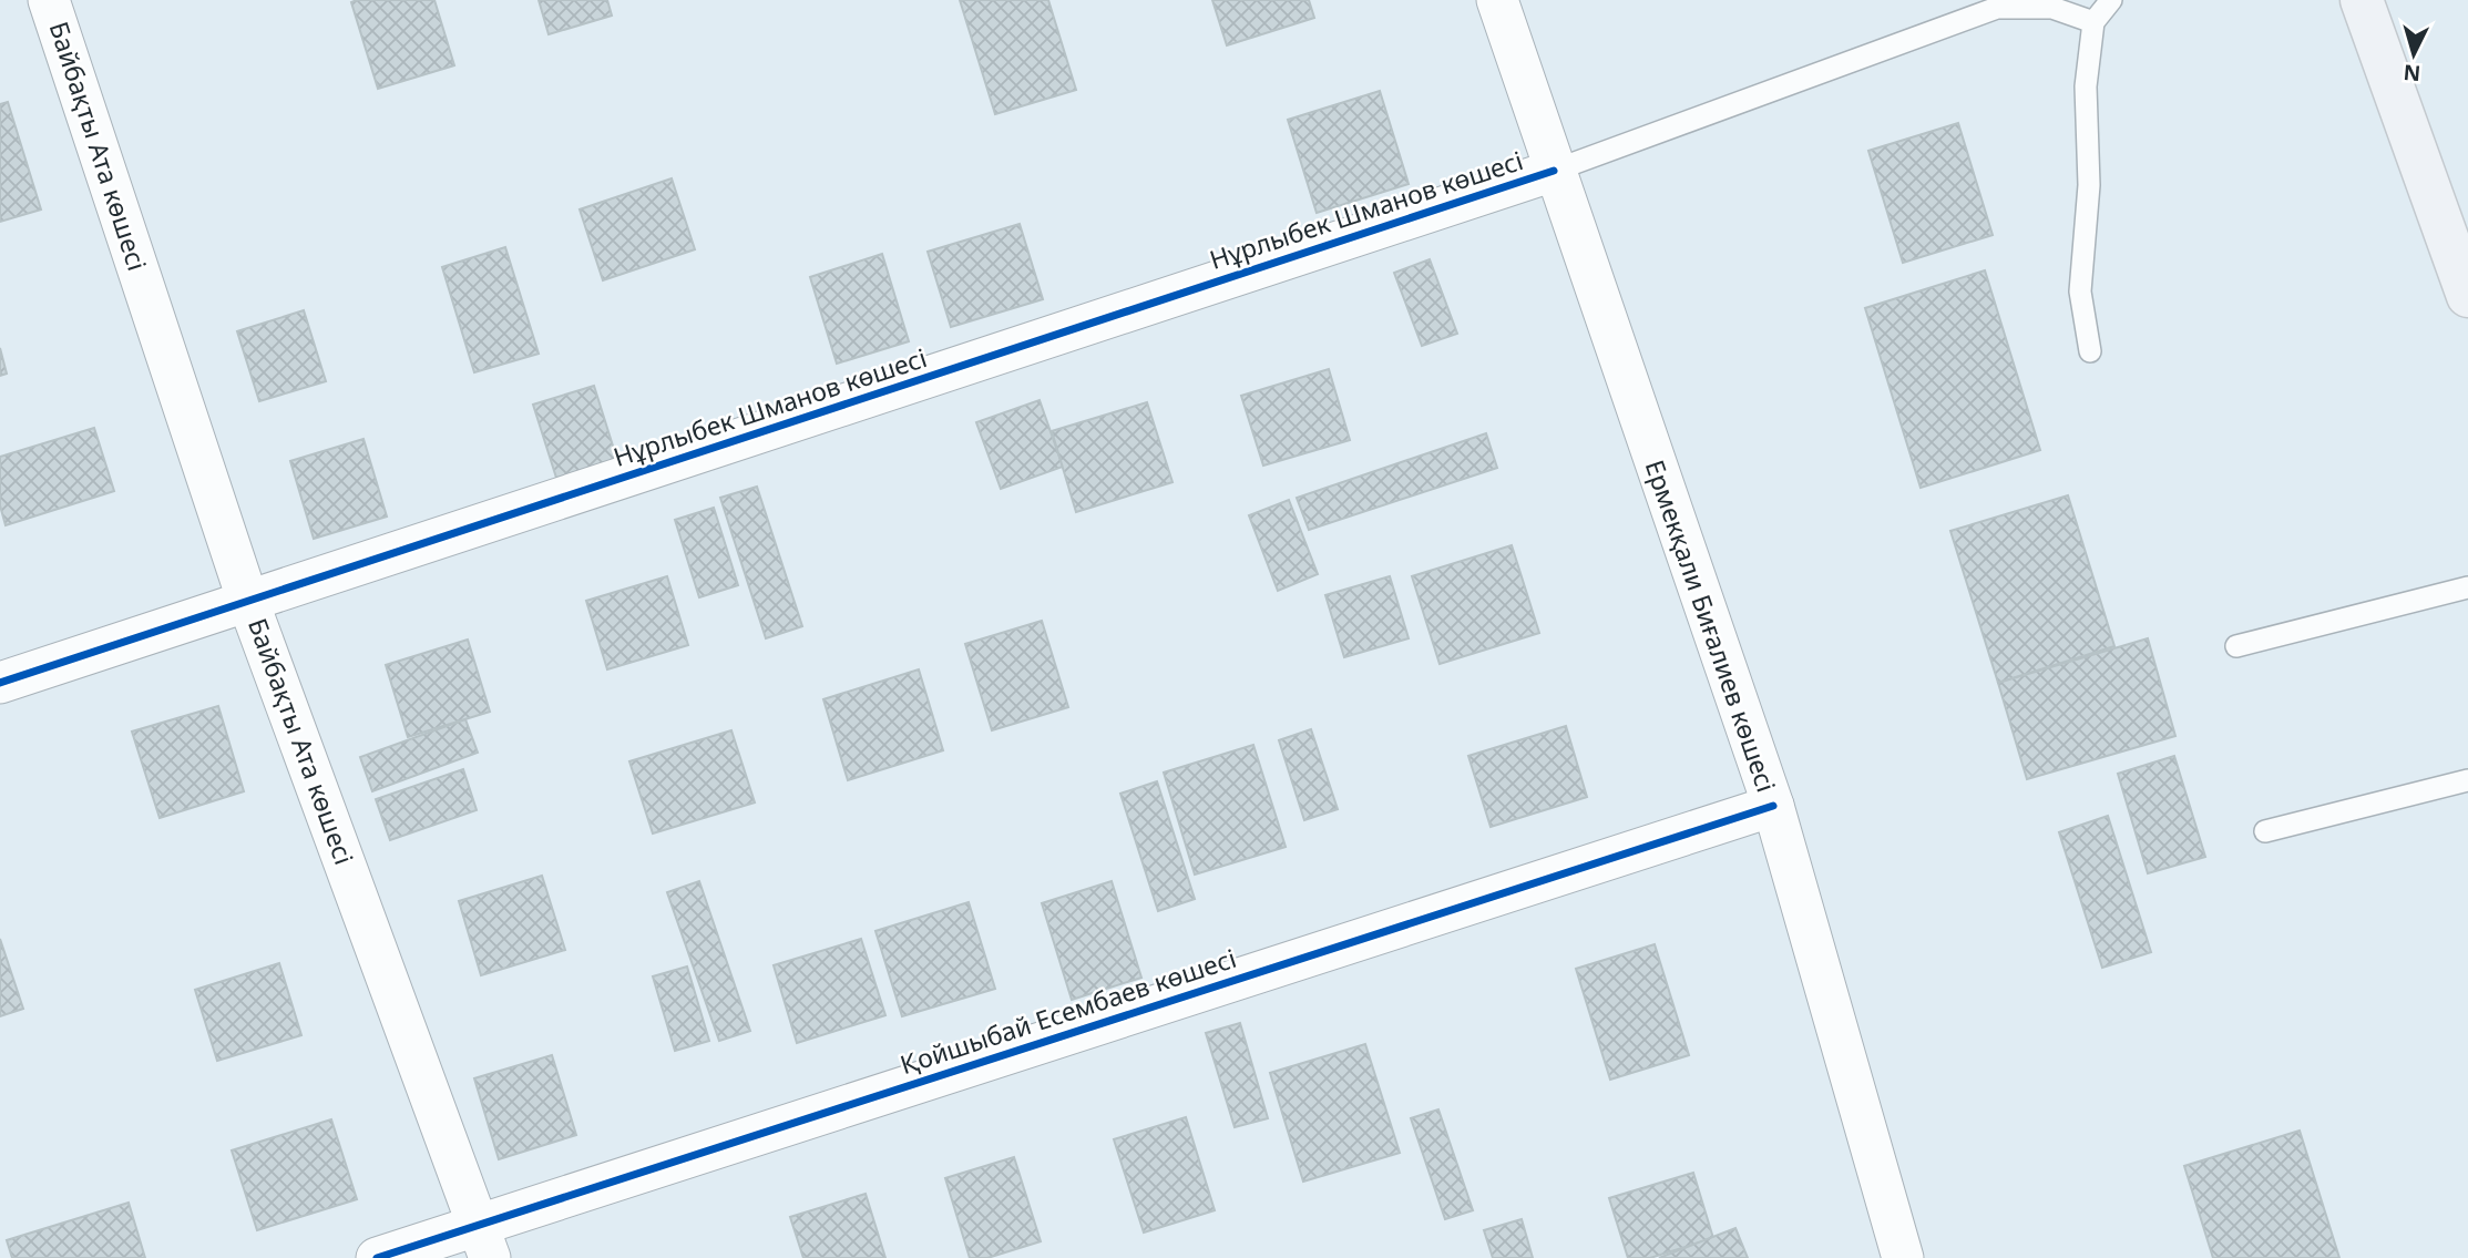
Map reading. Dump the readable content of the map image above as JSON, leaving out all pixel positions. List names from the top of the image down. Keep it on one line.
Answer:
{"streets":{"street":["Байбақты Ата көшесі","Нұрлыбек Шманов көшесі","Ермекқали Биғалиев көшесі","Қойшыбай Есембаев көшесі"]},"crossings":[["Байбақты Ата көшесі","Нұрлыбек Шманов көшесі"],["Байбақты Ата көшесі","Қойшыбай Есембаев көшесі"],["Нұрлыбек Шманов көшесі","Ермекқали Биғалиев көшесі"],["Ермекқали Биғалиев көшесі","Қойшыбай Есембаев көшесі"]],"north":"bottom"}
